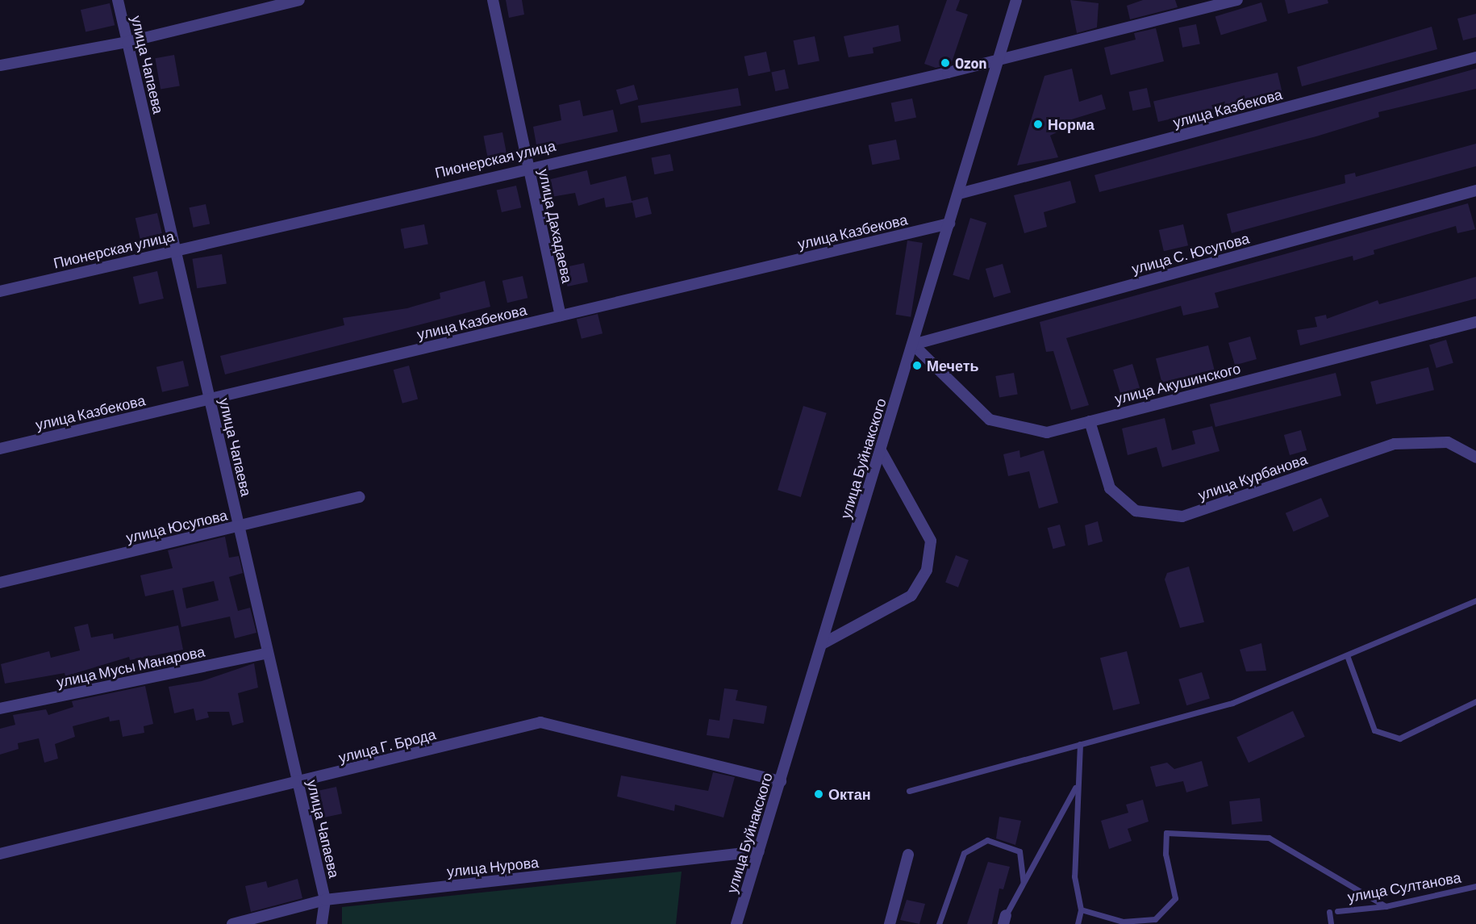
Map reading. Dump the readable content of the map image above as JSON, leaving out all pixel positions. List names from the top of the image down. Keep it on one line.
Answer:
{"streets":{"street":["улица Чапаева","улица Казбекова","Пионерская улица","улица Дахадаева","улица С. Юсупова","улица Акушинского","улица Буйнакского","улица Курбанова","улица Юсупова","улица Мусы Манарова","улица Г. Брода","улица Нурова"],"lane":["улица Султанова"]},"crossings":[["улица Чапаева","улица Казбекова"],["улица Чапаева","Пионерская улица"],["улица Чапаева","улица Юсупова"],["улица Чапаева","улица Мусы Манарова"],["улица Чапаева","улица Г. Брода"],["улица Чапаева","улица Нурова"],["улица Казбекова","улица Дахадаева"],["улица Казбекова","улица Буйнакского"],["Пионерская улица","улица Дахадаева"],["Пионерская улица","улица Буйнакского"],["улица С. Юсупова","улица Акушинского"],["улица С. Юсупова","улица Буйнакского"],["улица Акушинского","улица Буйнакского"],["улица Акушинского","улица Курбанова"],["улица Буйнакского","улица Г. Брода"],["улица Буйнакского","улица Нурова"]],"places":["Ozon","Норма","Мечеть","Октан"]}
